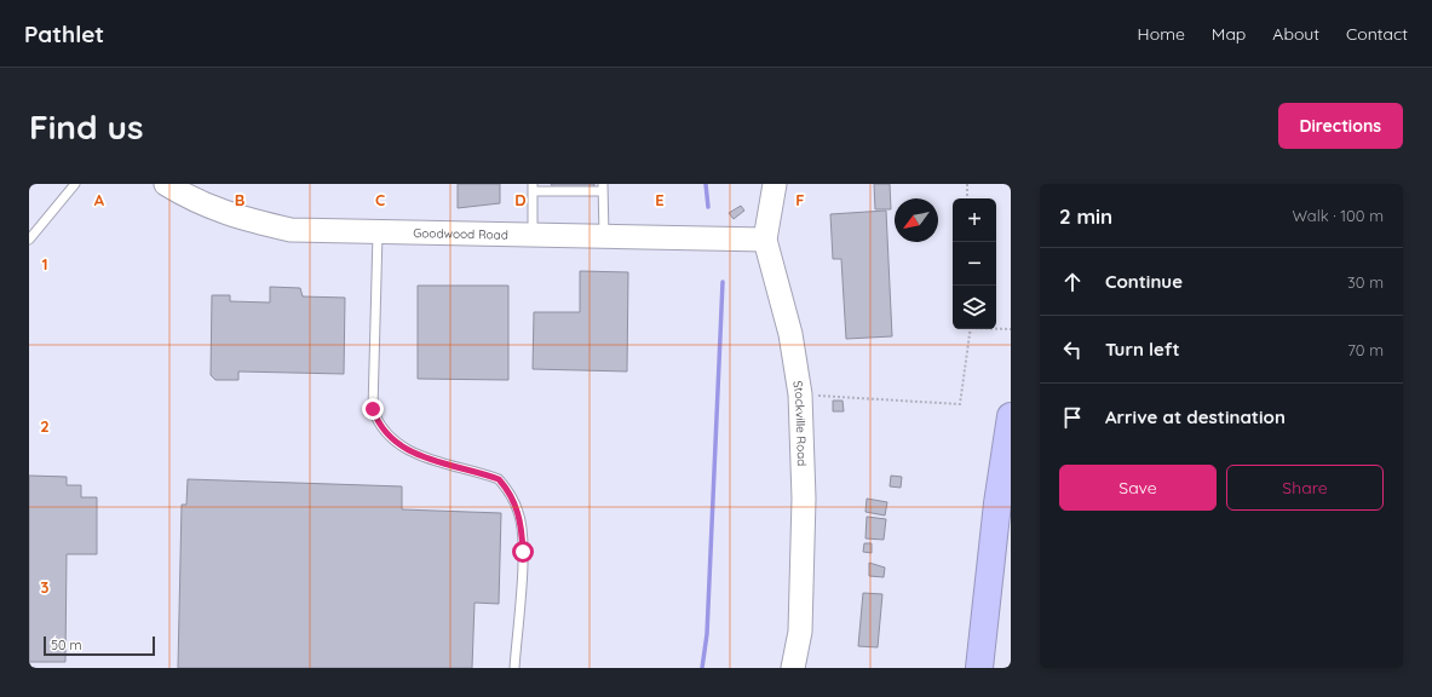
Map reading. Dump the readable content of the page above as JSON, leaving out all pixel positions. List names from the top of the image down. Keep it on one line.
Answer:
{"streets":{"street":["Goodwood Road","Stockville Road"]},"crossings":[["Goodwood Road","Stockville Road"]],"scale_bar":"50 m","north":"bottom left","page":{"header":"Pathlet","nav":["Home","Map","About","Contact"],"buttons":["Directions",["Save","Share"]],"title":"Find us","heading":["2 min","Walk · 100 m"],"map_buttons":["+","−"],"list":[["Continue","30 m"],["Turn left","70 m"],"Arrive at destination"],"scale":"50 m"},"grid":{"columns":["A","B","C","D","E","F"],"rows":["1","2","3"]}}
